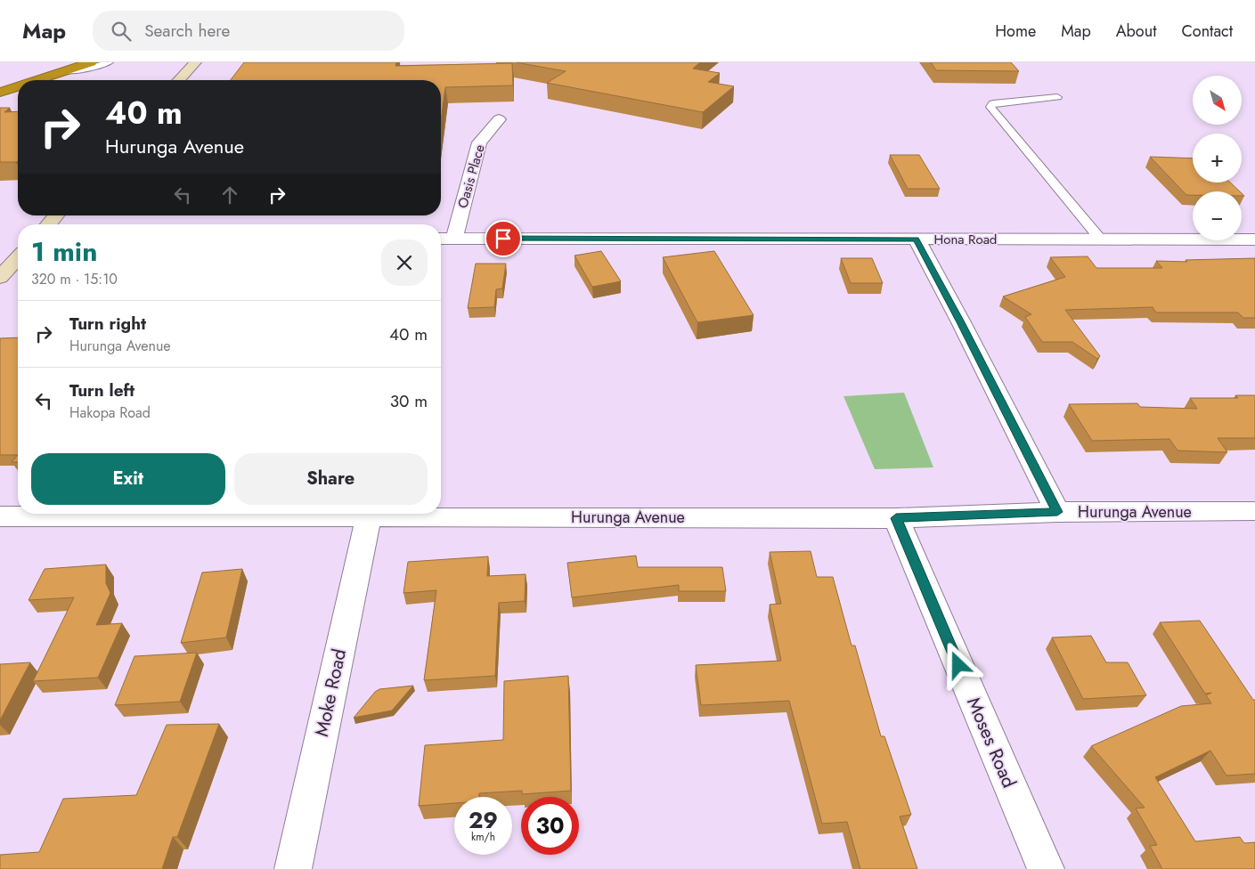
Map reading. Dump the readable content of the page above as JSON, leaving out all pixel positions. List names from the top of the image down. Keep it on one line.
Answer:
{"streets":{"street":["Oasis Place","Hona Road","Hurunga Avenue","Moke Road","Moses Road"]},"crossings":[["Oasis Place","Hona Road"],["Hurunga Avenue","Moke Road"],["Hurunga Avenue","Moses Road"]],"north":"bottom right","page":{"header":"Map","search":"Search here","nav":["Home","Map","About","Contact"],"map_buttons":["+","−"],"turn":["40 m","Hurunga Avenue"],"heading":["1 min","320 m · 15:10"],"list":[{"name":"Turn right","note":"Hurunga Avenue","value":"40 m"},{"name":"Turn left","note":"Hakopa Road","value":"30 m"}],"buttons":["Exit","Share"],"speed":"29 km/h","limit":"30"}}
